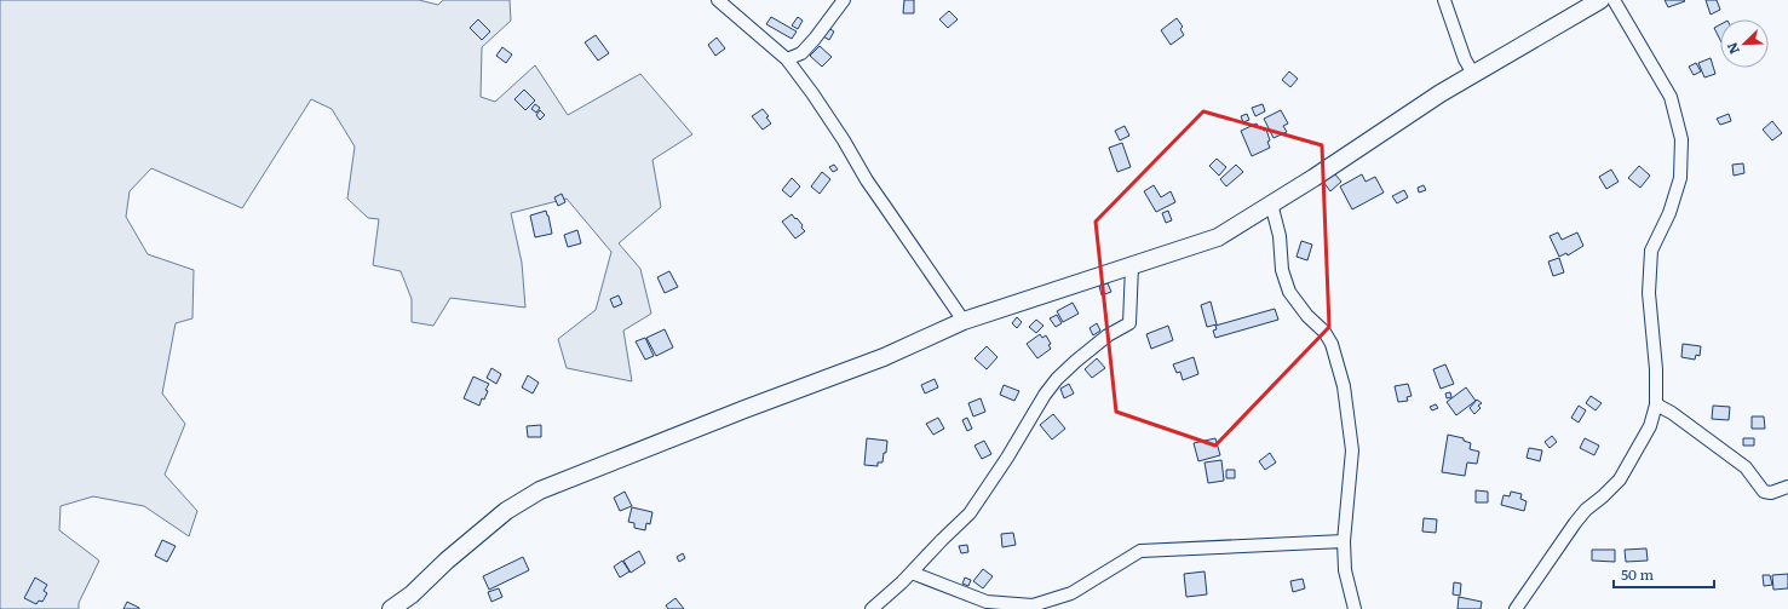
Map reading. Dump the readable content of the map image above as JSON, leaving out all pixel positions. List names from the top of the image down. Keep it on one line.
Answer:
{"scale_bar":"50 m","north":"bottom left"}
